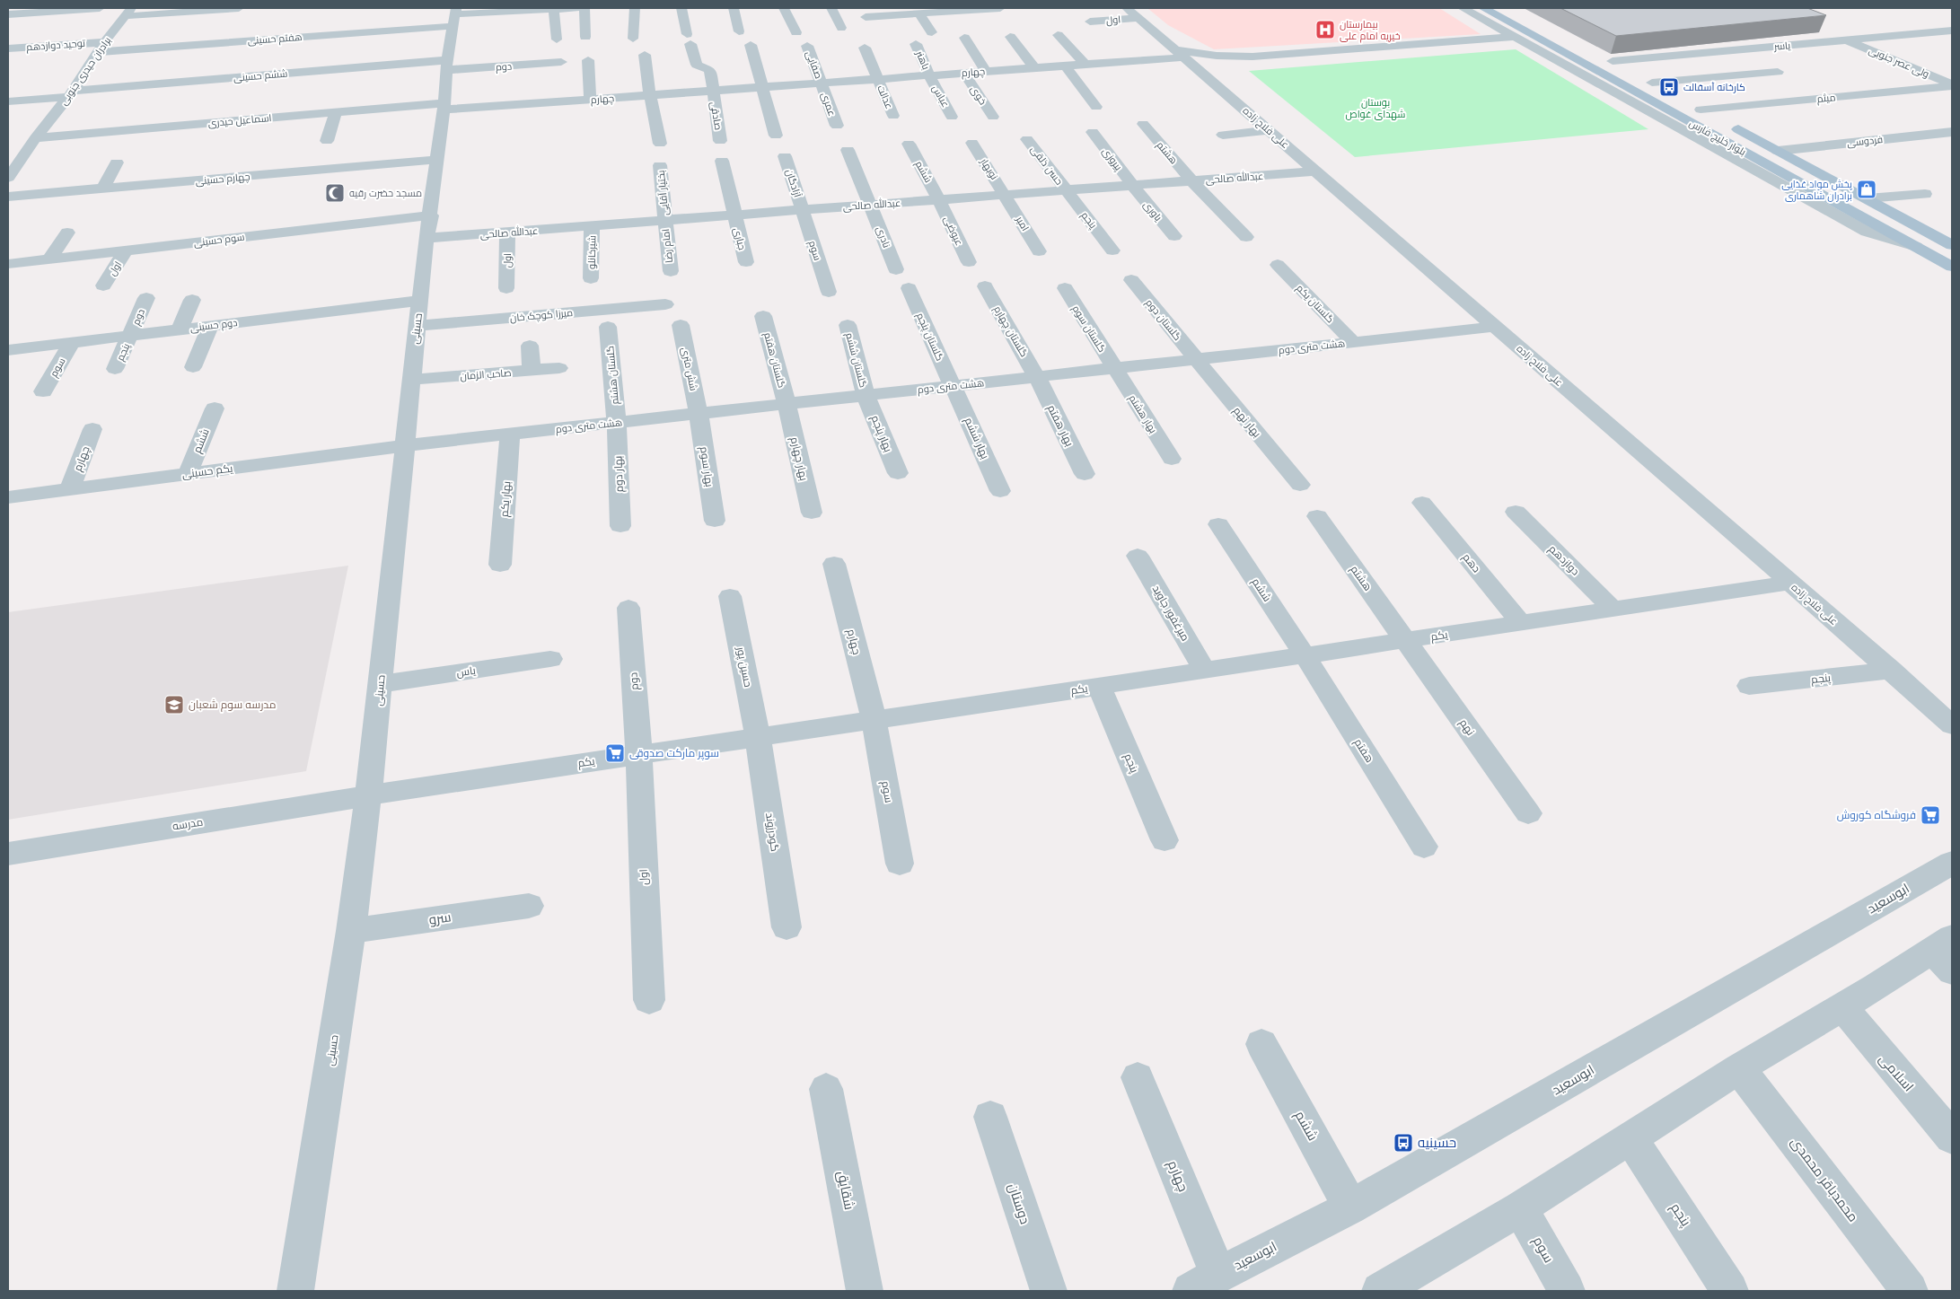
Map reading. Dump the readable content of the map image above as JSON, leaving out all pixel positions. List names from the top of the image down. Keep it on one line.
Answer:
{"streets":{"main road":["بلوار خلیج فارس"],"street":["اول","هفتم حسینی","توحید دوازدهم","یاسر","باهنر","ولی عصر جنوبی","صفایی","دوم","برادران حیدری جنوبی","چهارم","ششم حسینی","خوی","عباس","عدالت","میثم","عمری","صادقی","اسماعیل حیدری","علی فلاح زاده","فردوسی","هشتم","پیروزی","حسن ذلقی","نوبهار","ششم","عبدالله صالحی","چهارم حسینی","آزادگان","بختیار آقایی","یاوری","پنجم","امیر","عیوضی","نادری","جباری","سوم حسینی","امام رضا","سوم","شیرخانلو","گلستان یکم","میرزا کوچک خان","گلستان دوم","دوم حسینی","حسینی","گلستان سوم","گلستان چهارم","گلستان پنجم","هشت متری دوم","گلستان هفتم","گلستان ششم","شش متری","صاحب الزمان","گلستان هشتم","بهار هشتم","بهار نهم","بهار هفتم","بهار پنجم","بهار ششم","بهار چهارم","بهار سوم","یکم حسینی","بهار دوم","بهار یکم","دوازدهم","دهم","میرغفور جاوید","یکم","حسین پور","یاس","نهم","هفتم","مدرسه","گودرزوند","ابوسعید","سرو","اسلامی","محمدباقر محمدی","شقایق","دوستان"]},"crossings":[["اول","دوم"],["اول","علی فلاح زاده"],["اول","عبدالله صالحی"],["اول","سوم حسینی"],["اول","یکم"],["هفتم حسینی","توحید دوازدهم"],["هفتم حسینی","برادران حیدری جنوبی"],["هفتم حسینی","حسینی"],["توحید دوازدهم","برادران حیدری جنوبی"],["یاسر","ولی عصر جنوبی"],["باهنر","چهارم"],["باهنر","عباس"],["ولی عصر جنوبی","میثم"],["صفایی","چهارم"],["صفایی","عمری"],["دوم","چهارم"],["دوم","ششم حسینی"],["دوم","اسماعیل حیدری"],["دوم","پنجم"],["دوم","دوم حسینی"],["دوم","حسینی"],["دوم","یکم"],["برادران حیدری جنوبی","ششم حسینی"],["برادران حیدری جنوبی","اسماعیل حیدری"],["چهارم","ششم حسینی"],["چهارم","خوی"],["چهارم","عباس"],["چهارم","عدالت"],["چهارم","عمری"],["چهارم","صادقی"],["چهارم","اسماعیل حیدری"],["چهارم","علی فلاح زاده"],["چهارم","سوم"],["چهارم","حسینی"],["چهارم","یکم حسینی"],["چهارم","یکم"],["چهارم","ابوسعید"],["ششم حسینی","اسماعیل حیدری"],["ششم حسینی","حسینی"],["میثم","بلوار خلیج فارس"],["اسماعیل حیدری","حسینی"],["علی فلاح زاده","عبدالله صالحی"],["علی فلاح زاده","پنجم"],["علی فلاح زاده","هشت متری دوم"],["علی فلاح زاده","یکم"],["بلوار خلیج فارس","فردوسی"],["هشتم","عبدالله صالحی"],["هشتم","یکم"],["هشتم","نهم"],["پیروزی","عبدالله صالحی"],["پیروزی","یاوری"],["حسن ذلقی","عبدالله صالحی"],["حسن ذلقی","پنجم"],["نوبهار","عبدالله صالحی"],["نوبهار","امیر"],["ششم","عبدالله صالحی"],["ششم","عیوضی"],["ششم","یکم حسینی"],["ششم","یکم"],["ششم","هفتم"],["ششم","ابوسعید"],["عبدالله صالحی","آزادگان"],["عبدالله صالحی","بختیار آقایی"],["عبدالله صالحی","یاوری"],["عبدالله صالحی","پنجم"],["عبدالله صالحی","امیر"],["عبدالله صالحی","عیوضی"],["عبدالله صالحی","نادری"],["عبدالله صالحی","جباری"],["عبدالله صالحی","سوم حسینی"],["عبدالله صالحی","امام رضا"],["عبدالله صالحی","سوم"],["عبدالله صالحی","شیرخانلو"],["عبدالله صالحی","حسینی"],["چهارم حسینی","حسینی"],["آزادگان","سوم"],["بختیار آقایی","امام رضا"],["پنجم","دوم حسینی"],["پنجم","یکم"],["سوم حسینی","حسینی"],["سوم","دوم حسینی"],["سوم","یکم"],["گلستان یکم","هشت متری دوم"],["میرزا کوچک خان","حسینی"],["گلستان دوم","هشت متری دوم"],["گلستان دوم","بهار نهم"],["دوم حسینی","حسینی"],["حسینی","هشت متری دوم"],["حسینی","صاحب الزمان"],["حسینی","یکم حسینی"],["حسینی","یکم"],["حسینی","یاس"],["حسینی","مدرسه"],["حسینی","سرو"],["گلستان سوم","هشت متری دوم"],["گلستان سوم","بهار هشتم"],["گلستان چهارم","هشت متری دوم"],["گلستان چهارم","بهار هفتم"],["گلستان پنجم","هشت متری دوم"],["گلستان پنجم","بهار ششم"],["هشت متری دوم","گلستان هفتم"],["هشت متری دوم","گلستان ششم"],["هشت متری دوم","شش متری"],["هشت متری دوم","گلستان هشتم"],["هشت متری دوم","بهار هشتم"],["هشت متری دوم","بهار نهم"],["هشت متری دوم","بهار هفتم"],["هشت متری دوم","بهار پنجم"],["هشت متری دوم","بهار ششم"],["هشت متری دوم","بهار چهارم"],["هشت متری دوم","بهار سوم"],["هشت متری دوم","یکم حسینی"],["هشت متری دوم","بهار دوم"],["هشت متری دوم","بهار یکم"],["گلستان هفتم","بهار چهارم"],["گلستان ششم","بهار پنجم"],["شش متری","بهار سوم"],["گلستان هشتم","بهار دوم"],["دوازدهم","یکم"],["دهم","یکم"],["میرغفور جاوید","یکم"],["یکم","حسین پور"],["یکم","نهم"],["یکم","هفتم"],["یکم","مدرسه"],["یکم","گودرزوند"],["حسین پور","گودرزوند"]],"parks":["بوستان شهدای غواص"],"places":{"hospital":["بیمارستان خیریه امام علی"],"bus stop":["کارخانه آسفالت","حسینیه"],"shop":["پخش مواد غذایی برادران شاهماری"],"mosque":["مسجد حضرت رقیه"],"school or university":["مدرسه سوم شعبان"],"supermarket":["سوپر مارکت صدوقی","فروشگاه کوروش"]}}
